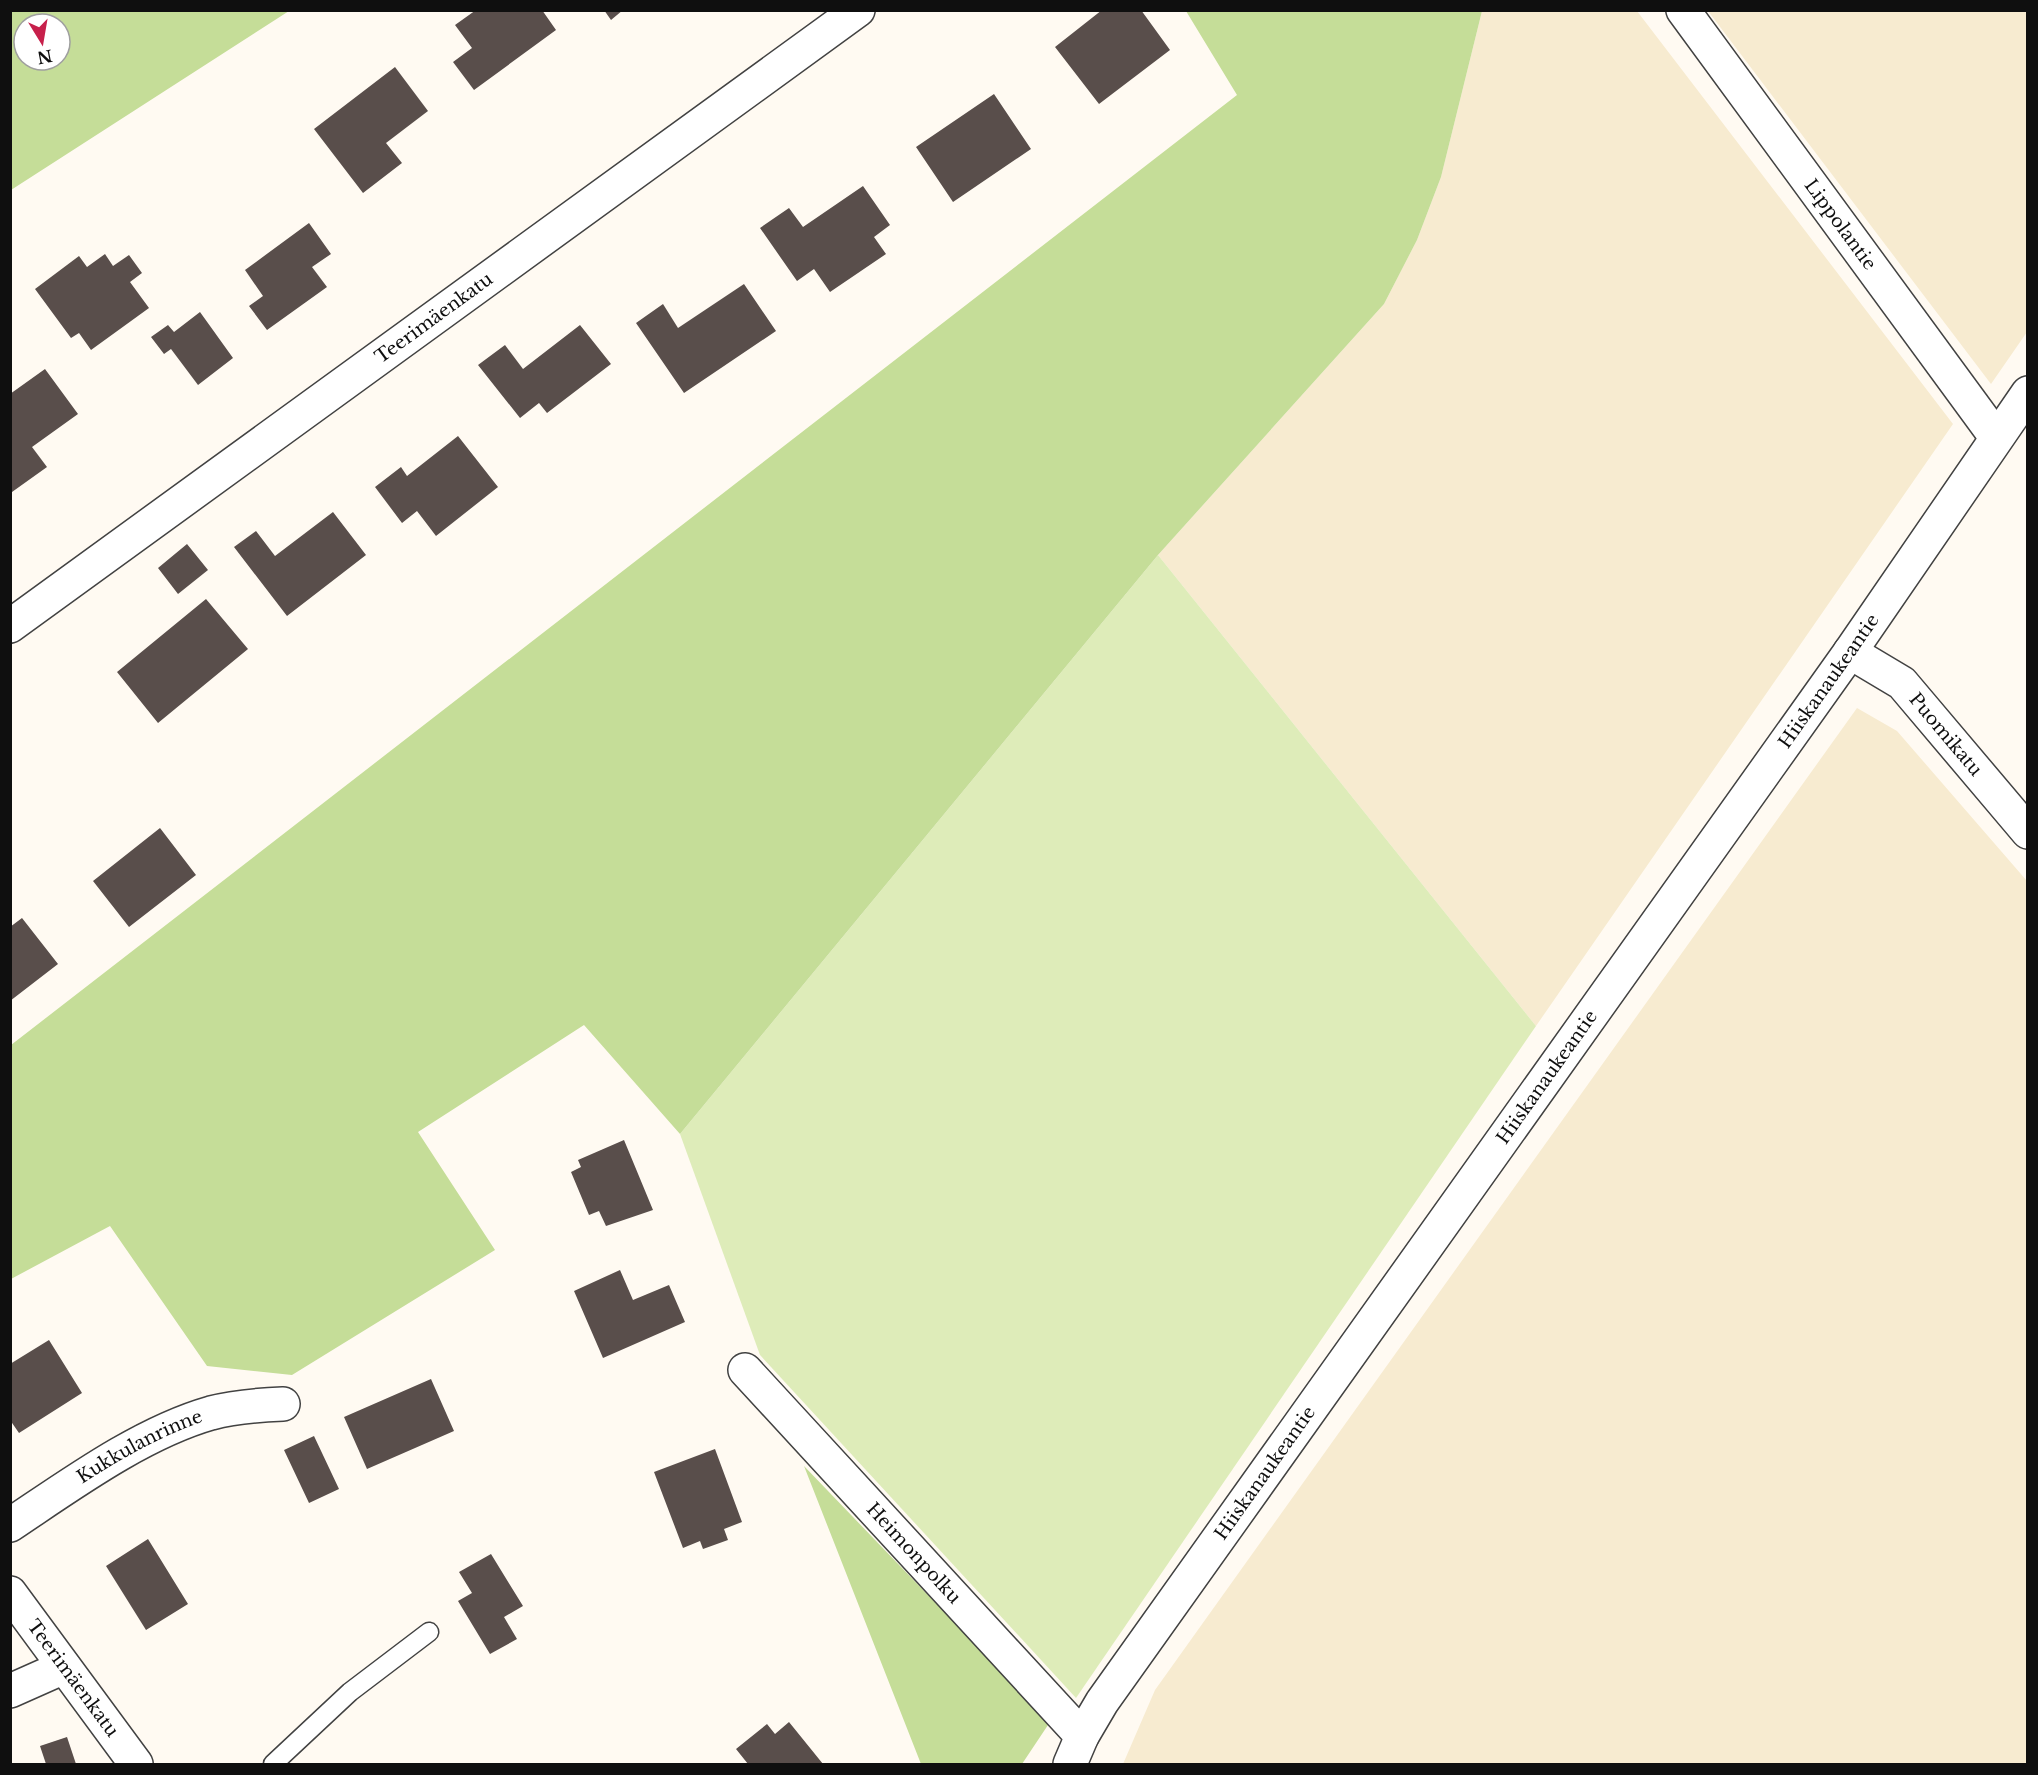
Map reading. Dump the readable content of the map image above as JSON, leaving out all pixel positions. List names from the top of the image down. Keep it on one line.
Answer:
{"streets":{"street":["Lippolantie","Teerimäenkatu","Hiiskanaukeantie","Puomikatu","Kukkulanrinne","Heimonpolku"]},"crossings":[["Lippolantie","Hiiskanaukeantie"],["Hiiskanaukeantie","Puomikatu"],["Hiiskanaukeantie","Heimonpolku"]],"north":"bottom"}
